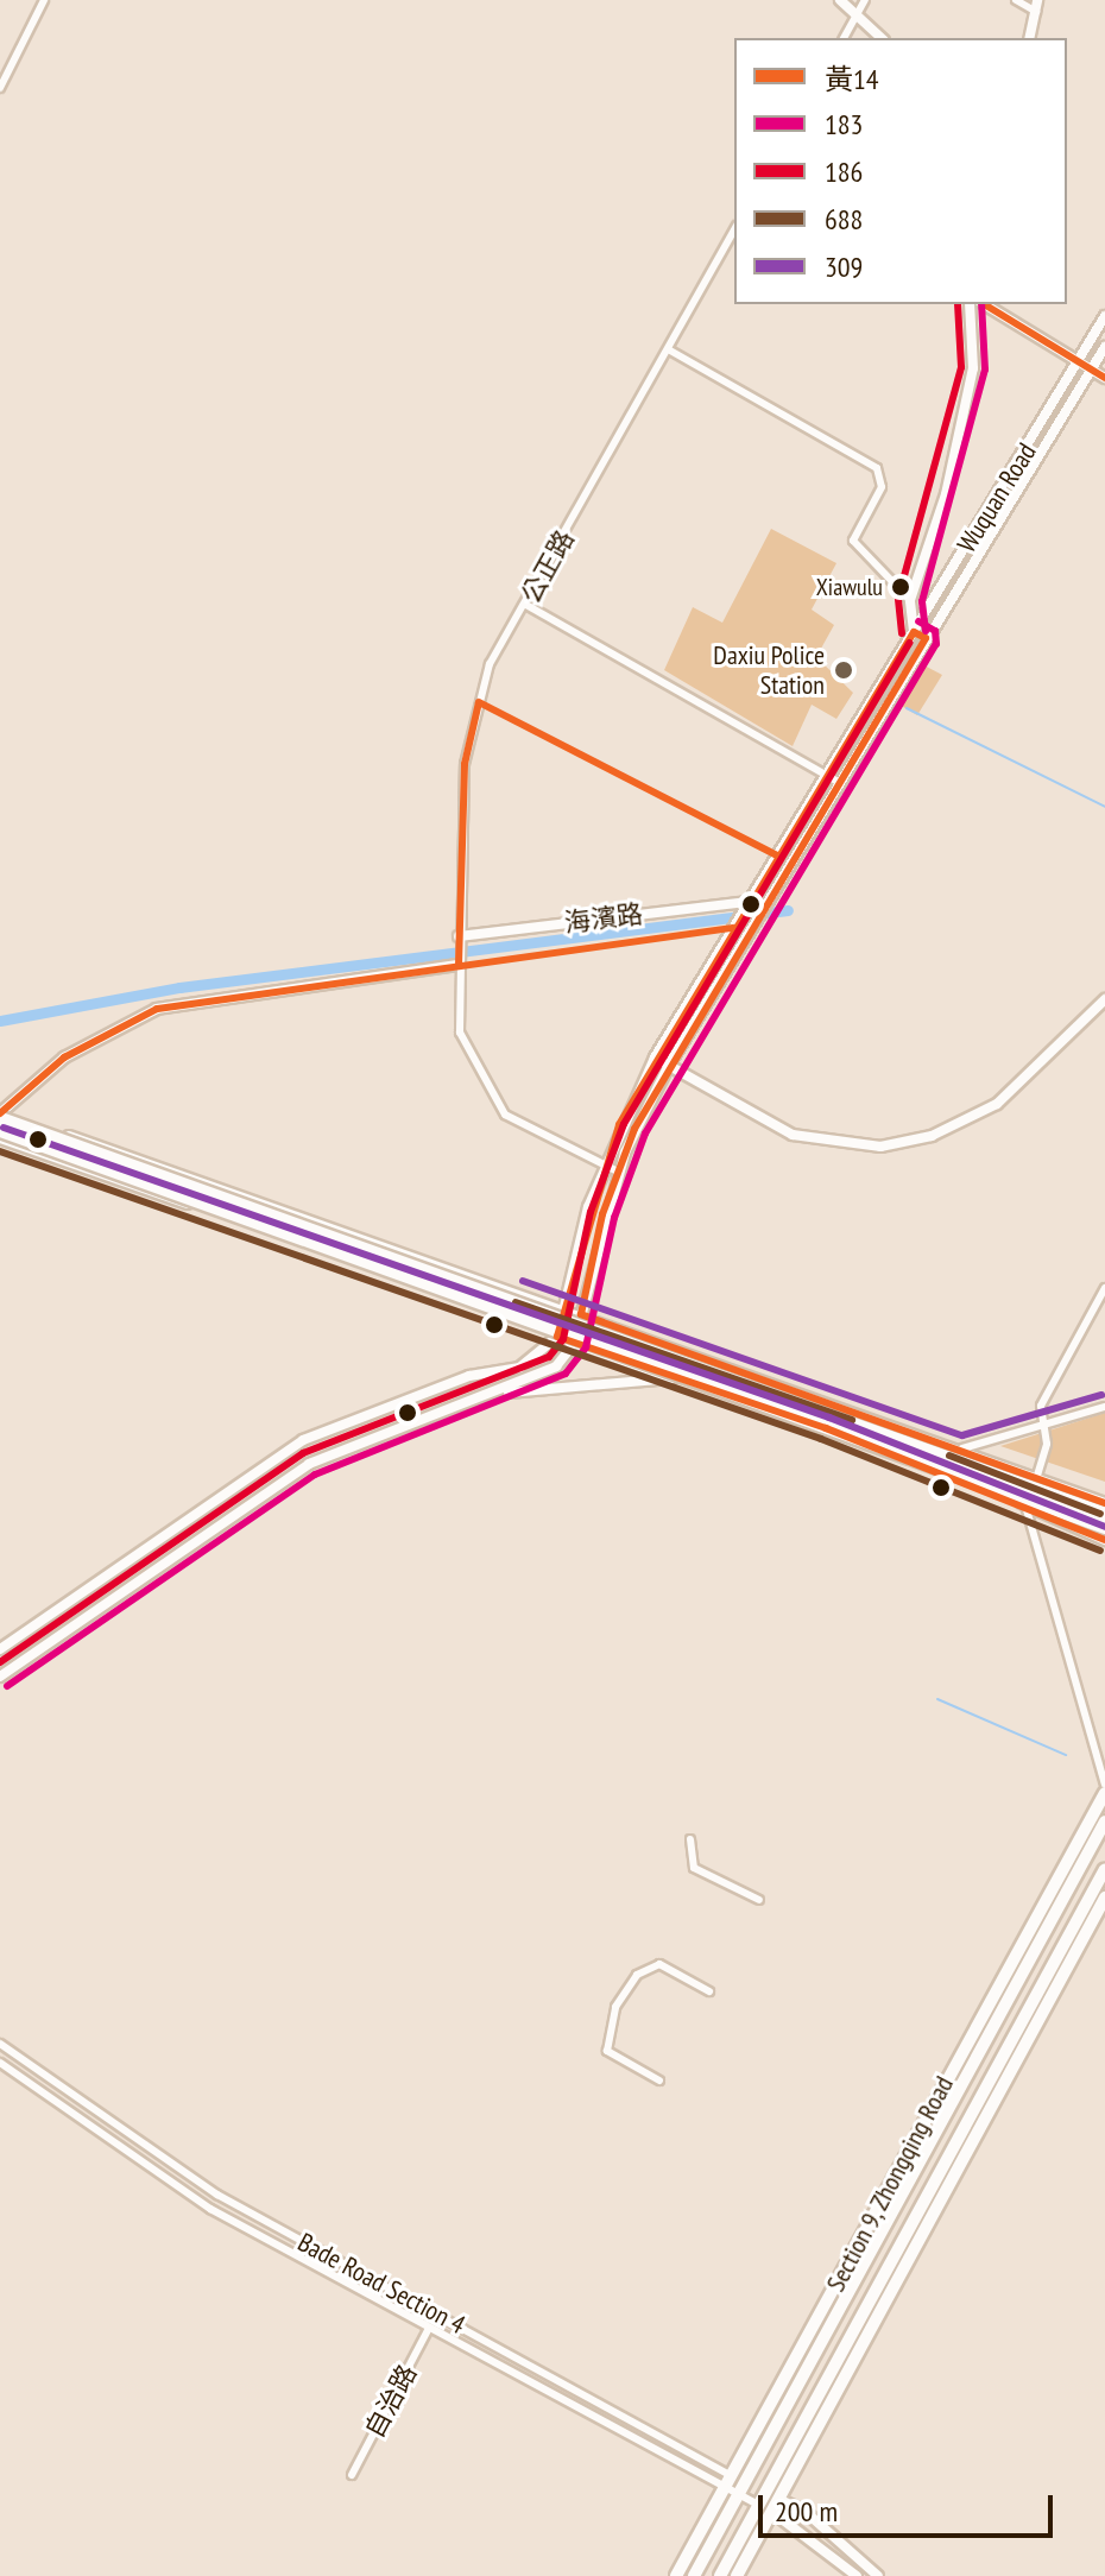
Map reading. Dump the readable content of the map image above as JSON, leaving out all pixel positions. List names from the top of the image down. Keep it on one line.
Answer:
{"streets":{"main road":["Section 9, Zhongqing Road"],"street":["Wuquan Road","公正路","海濱路","Bade Road Section 4","自治路"]},"crossings":[["Wuquan Road","海濱路"],["公正路","海濱路"],["Section 9, Zhongqing Road","Bade Road Section 4"],["Bade Road Section 4","自治路"]],"places":["Xiawulu","Daxiu Police Station"],"lines":["transit line 黃14","transit line 183","transit line 186","transit line 309","transit line 688"],"legend":["黃14","183","186","688","309"],"scale_bar":"200 m"}
